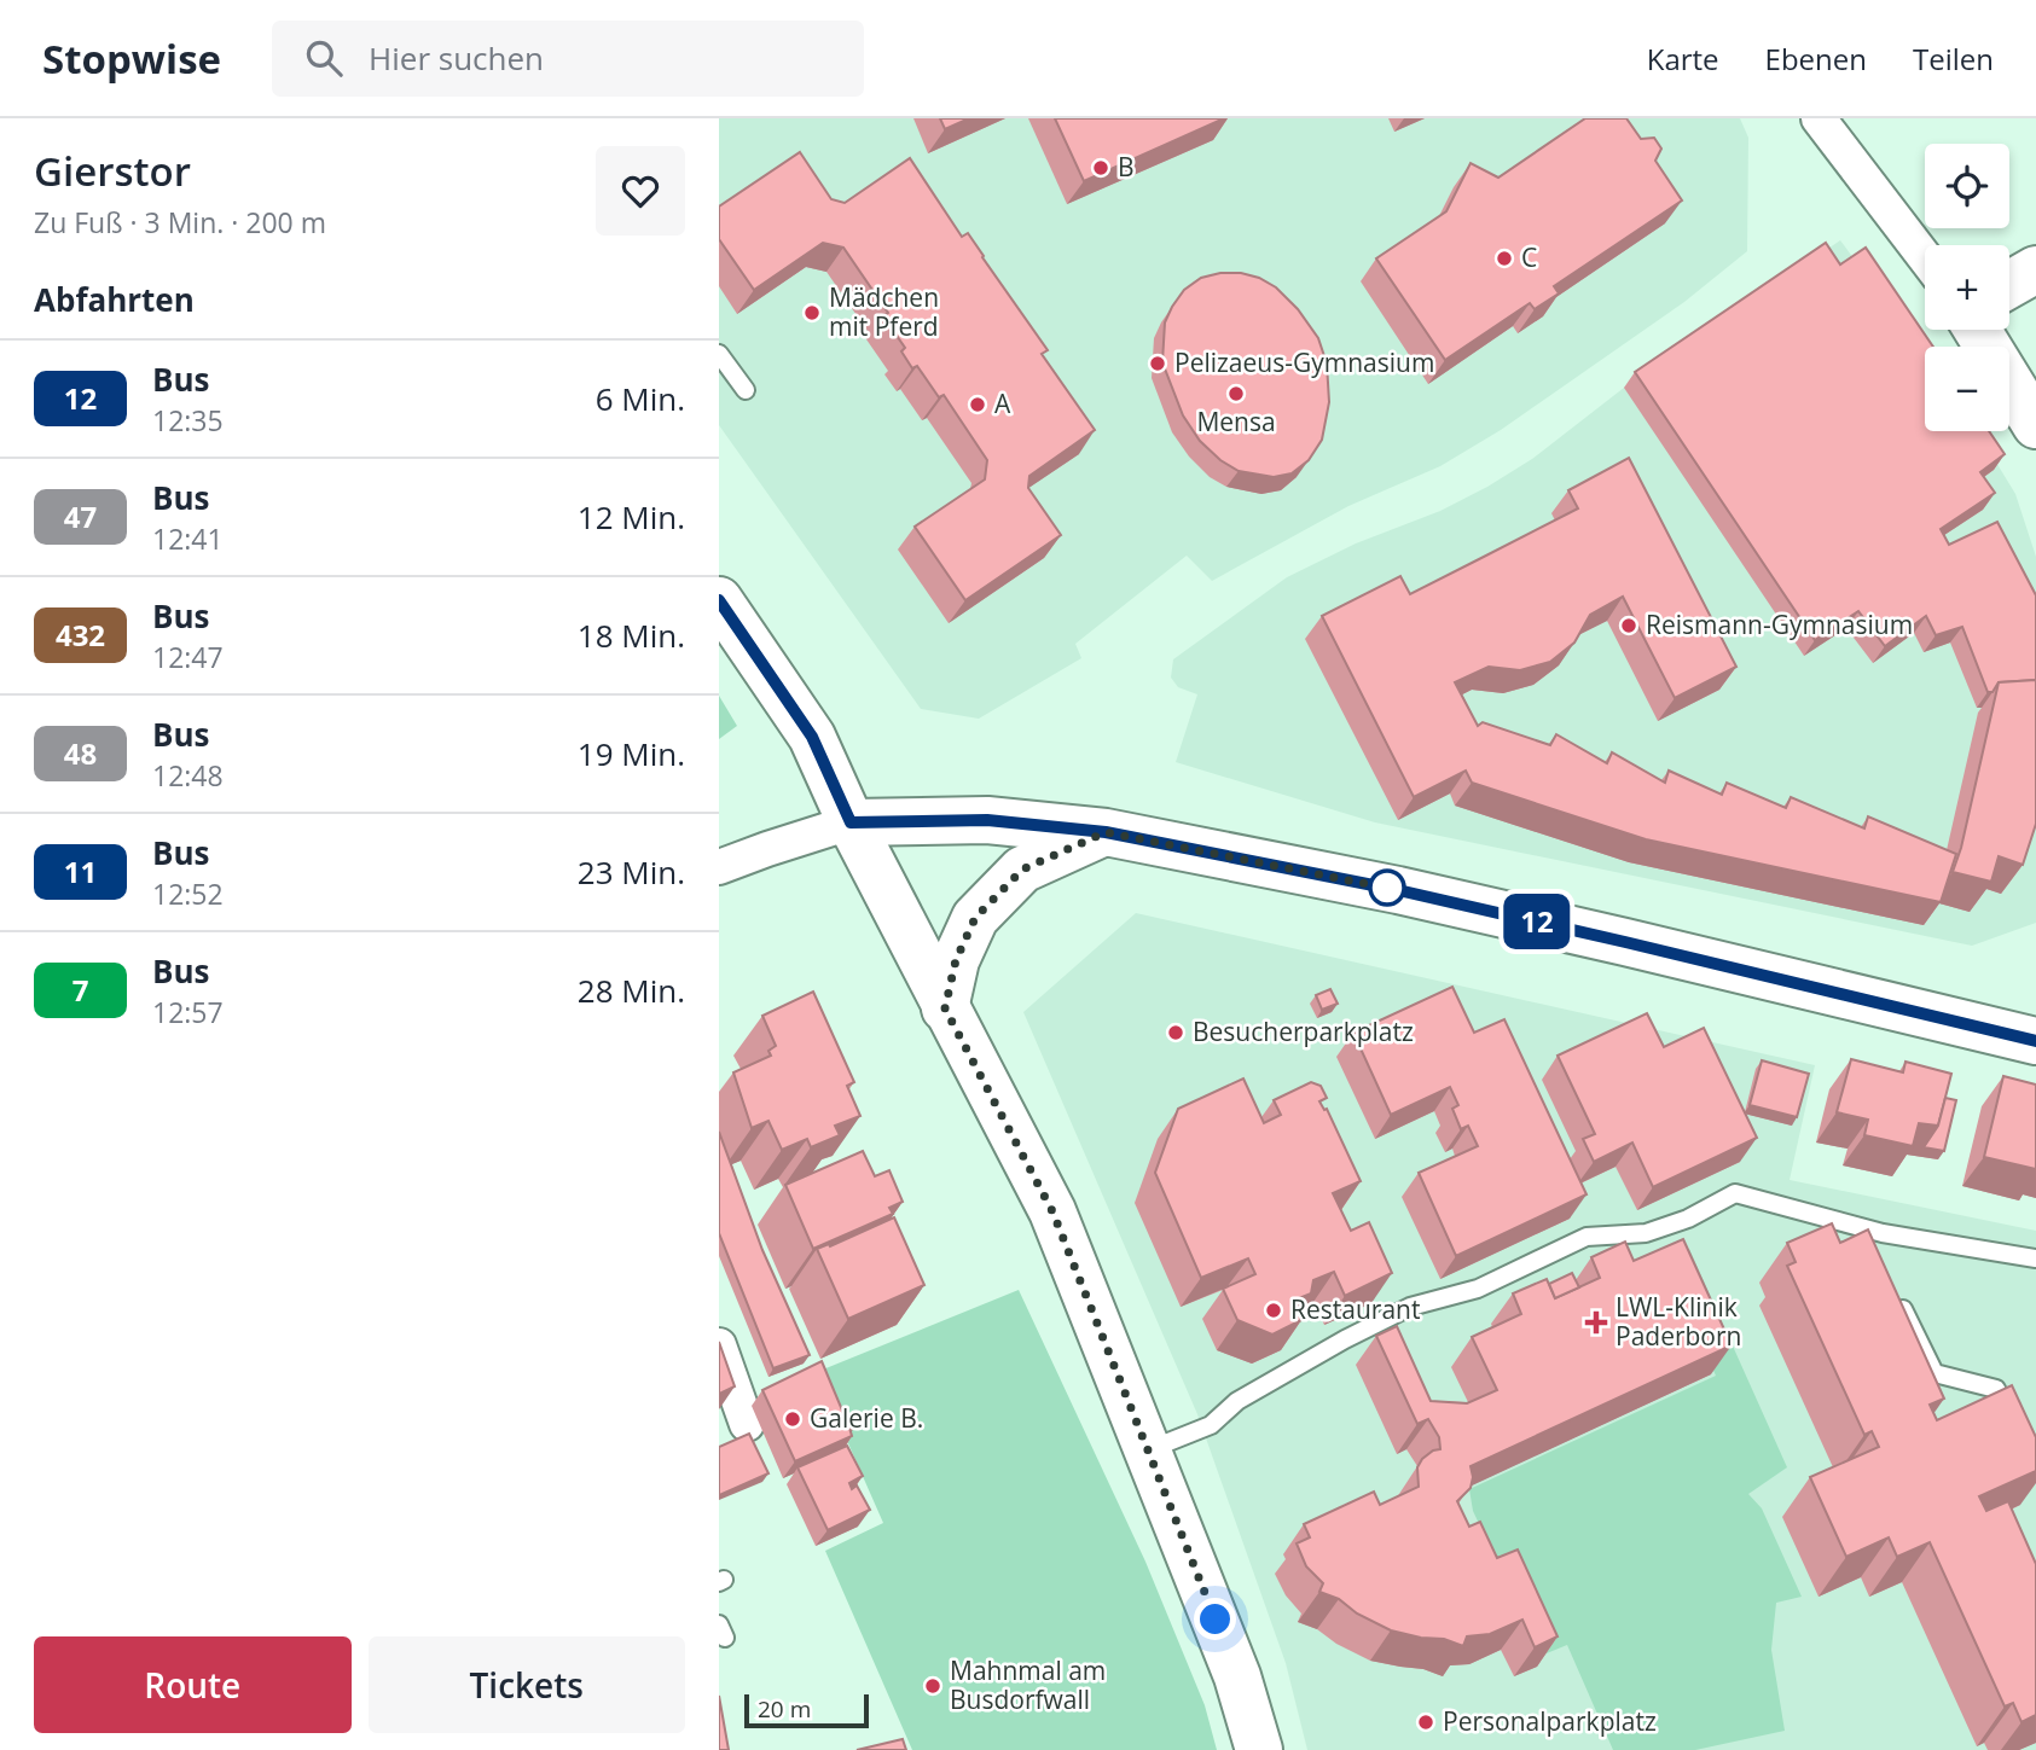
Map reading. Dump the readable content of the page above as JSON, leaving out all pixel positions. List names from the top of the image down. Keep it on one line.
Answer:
{"places":{"other":["B","C","Mädchen mit Pferd","Pelizaeus-Gymnasium","Mensa","A","Reismann-Gymnasium","Besucherparkplatz","Restaurant","Galerie B.","Mahnmal am Busdorfwall","Personalparkplatz"],"health":["LWL-Klinik Paderborn"]},"lines":["bus line 12"],"scale_bar":"20 m","page":{"header":"Stopwise","search":"Hier suchen","nav":["Karte","Ebenen","Teilen"],"heading":[["Gierstor","Zu Fuß · 3 Min. · 200 m"],"Abfahrten"],"on_map":"12","map_buttons":["+","−"],"list":[{"mark":"12","name":"Bus","note":"12:35","value":"6 Min."},{"mark":"47","name":"Bus","note":"12:41","value":"12 Min."},{"mark":"432","name":"Bus","note":"12:47","value":"18 Min."},{"mark":"48","name":"Bus","note":"12:48","value":"19 Min."},{"mark":"11","name":"Bus","note":"12:52","value":"23 Min."},{"mark":"7","name":"Bus","note":"12:57","value":"28 Min."}],"buttons":["Route","Tickets"],"scale":"20 m"}}
